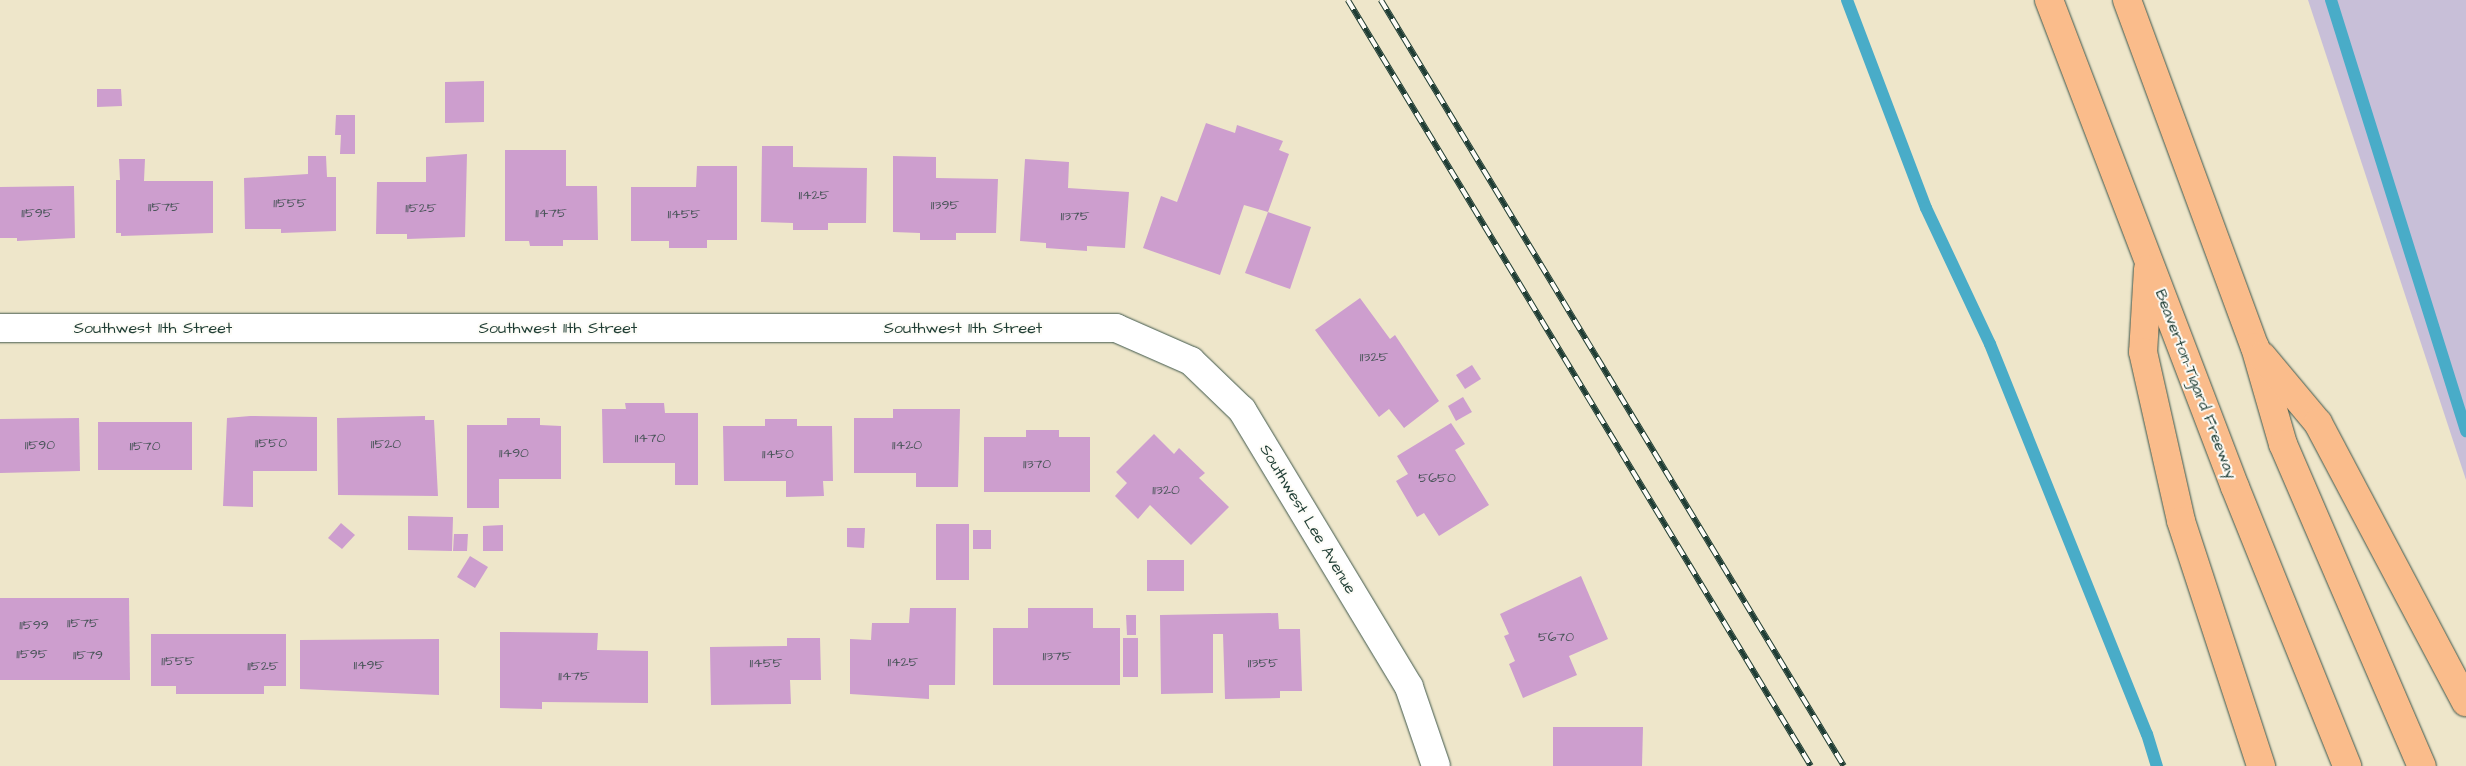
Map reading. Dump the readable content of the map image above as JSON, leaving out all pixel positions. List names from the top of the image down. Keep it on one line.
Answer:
{"streets":{"highway":["Beaverton-Tigard Freeway"],"street":["Southwest 11th Street","Southwest Lee Avenue"]},"crossings":[["Southwest 11th Street","Southwest Lee Avenue"]],"house_numbers":["11425","11555","11395","11575","11525","11595","11475","11455","11375","11325","11470","11550","11520","11590","11420","11570","11490","11450","11370","5650","11320","11575","11599","5670","11595","11579","11375","11555","11425","11455","11355","11495","11525","11475"]}
